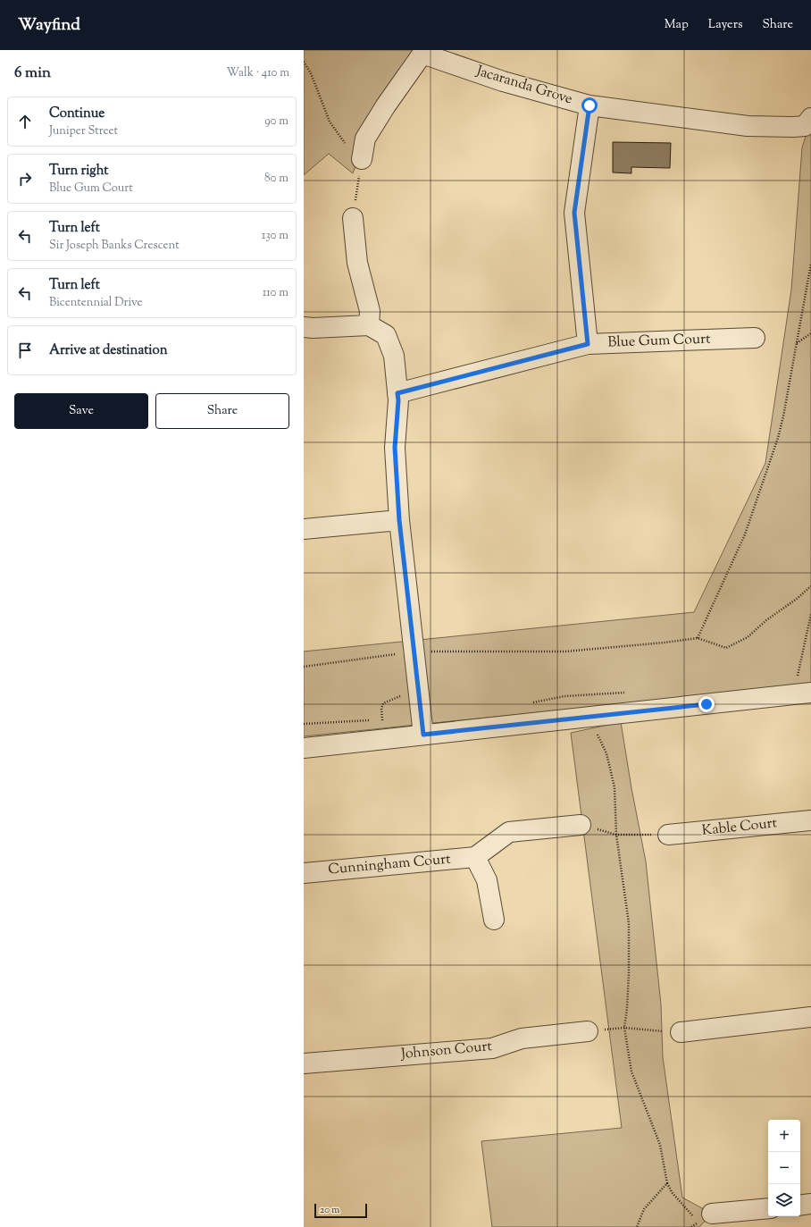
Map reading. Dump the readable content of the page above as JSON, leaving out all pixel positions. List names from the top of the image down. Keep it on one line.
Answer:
{"streets":{"street":["Jacaranda Grove","Blue Gum Court","Kable Court","Cunningham Court","Johnson Court"]},"scale_bar":"20 m","page":{"header":"Wayfind","nav":["Map","Layers","Share"],"heading":["6 min","Walk · 410 m"],"list":[["Continue","Juniper Street","90 m"],["Turn right","Blue Gum Court","80 m"],["Turn left","Sir Joseph Banks Crescent","130 m"],["Turn left","Bicentennial Drive","110 m"],"Arrive at destination"],"buttons":["Save","Share"],"map_buttons":["+","−"],"scale":"20 m"}}
